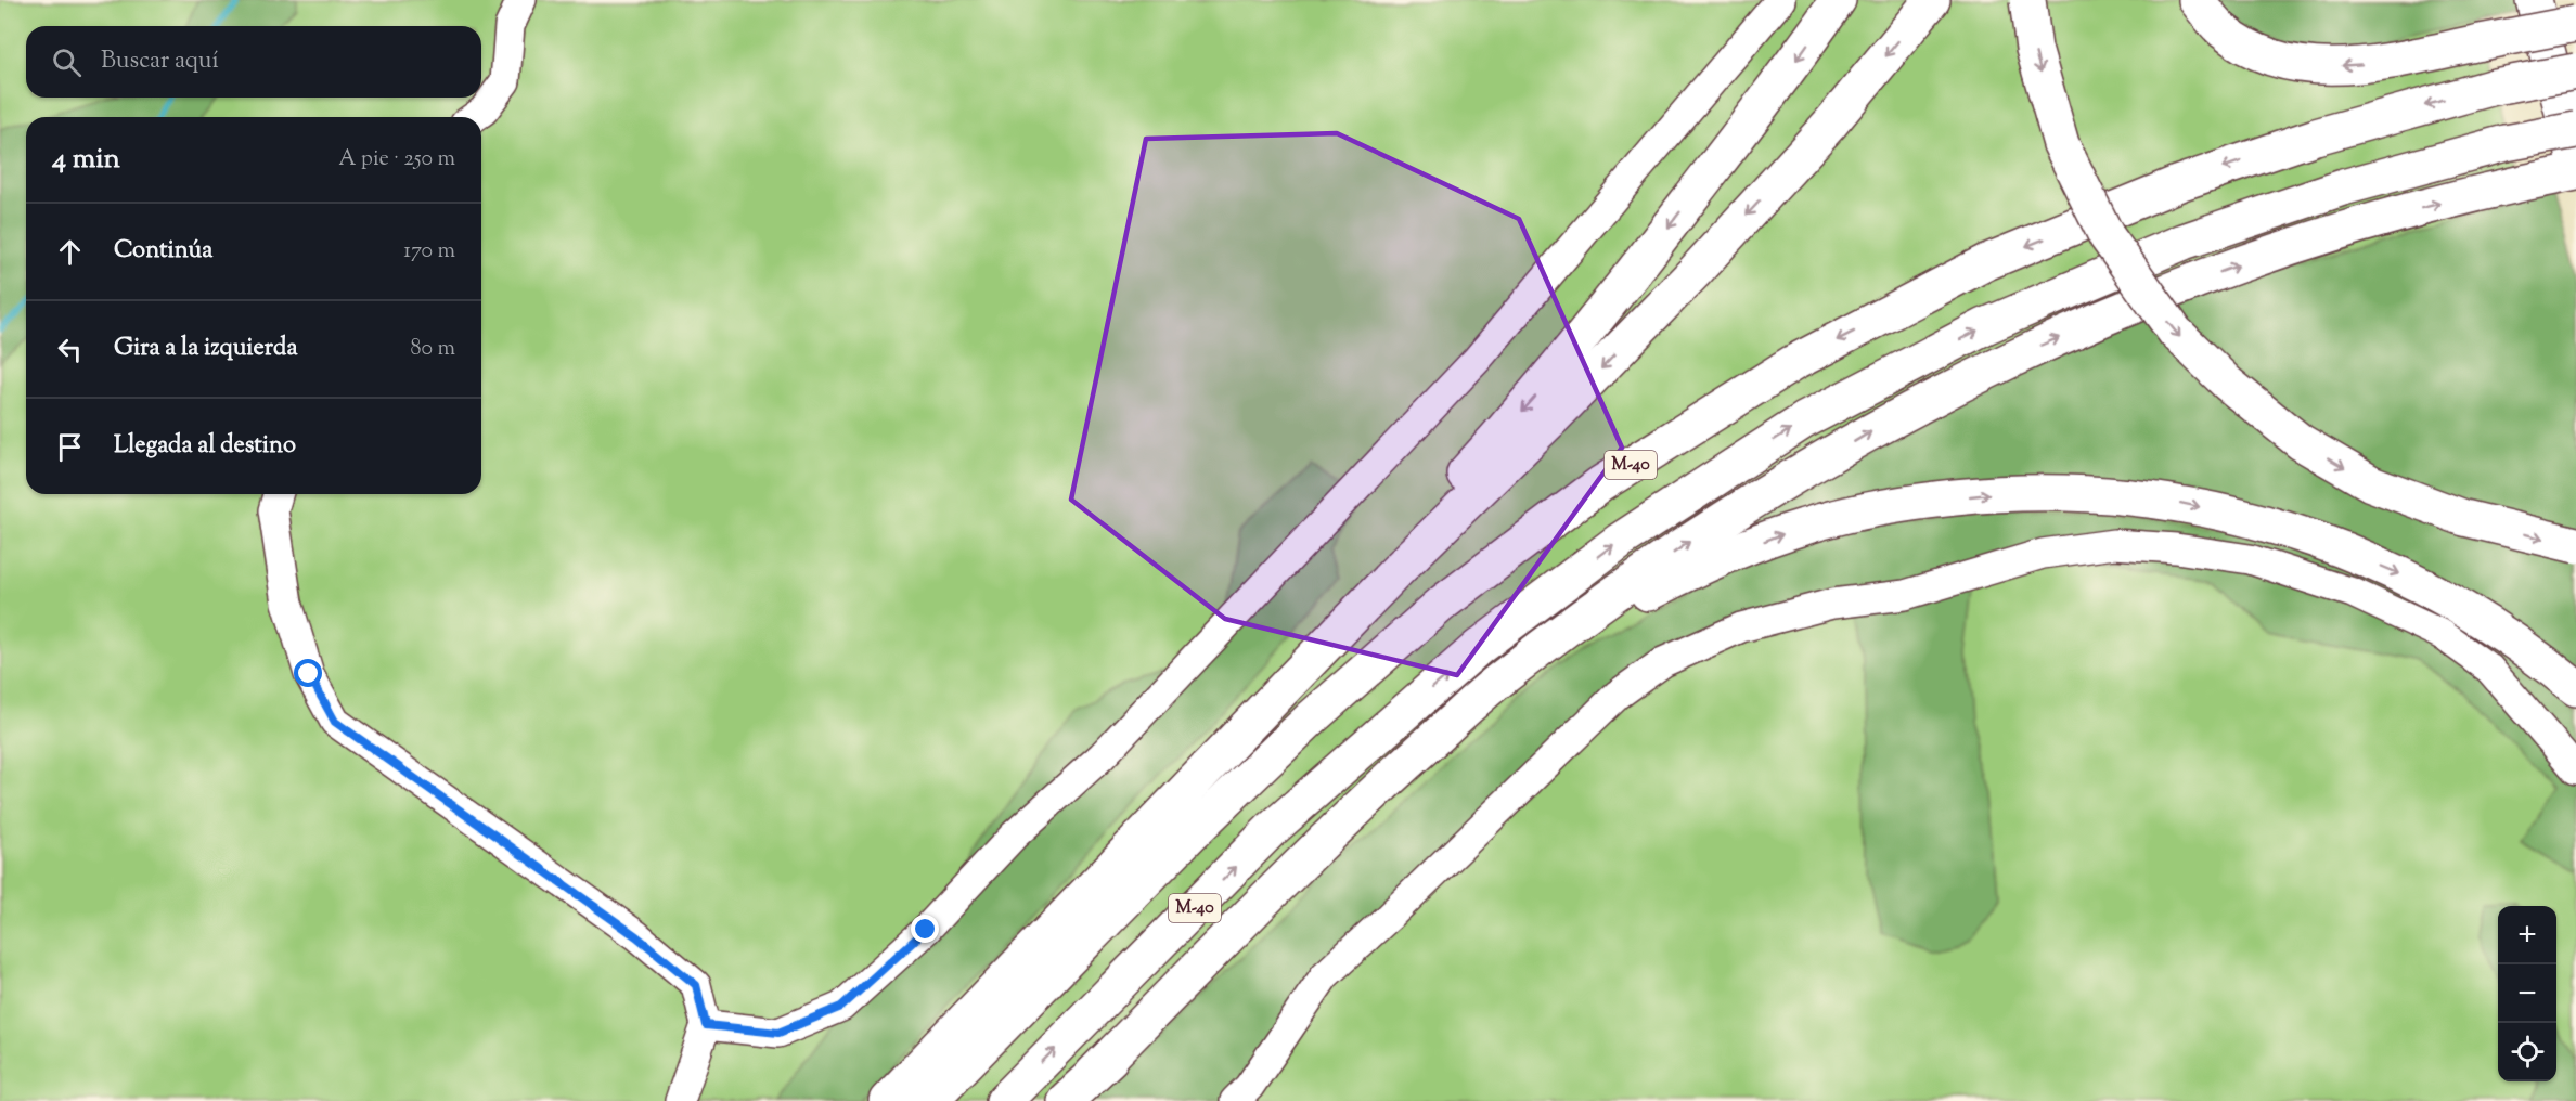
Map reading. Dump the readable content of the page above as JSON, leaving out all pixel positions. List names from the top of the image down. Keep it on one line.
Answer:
{"streets":{"highway":["M-40"]},"page":{"search":"Buscar aquí","heading":["4 min","A pie · 250 m"],"list":[["Continúa","170 m"],["Gira a la izquierda","80 m"],"Llegada al destino"],"map_buttons":["+","−"]}}
